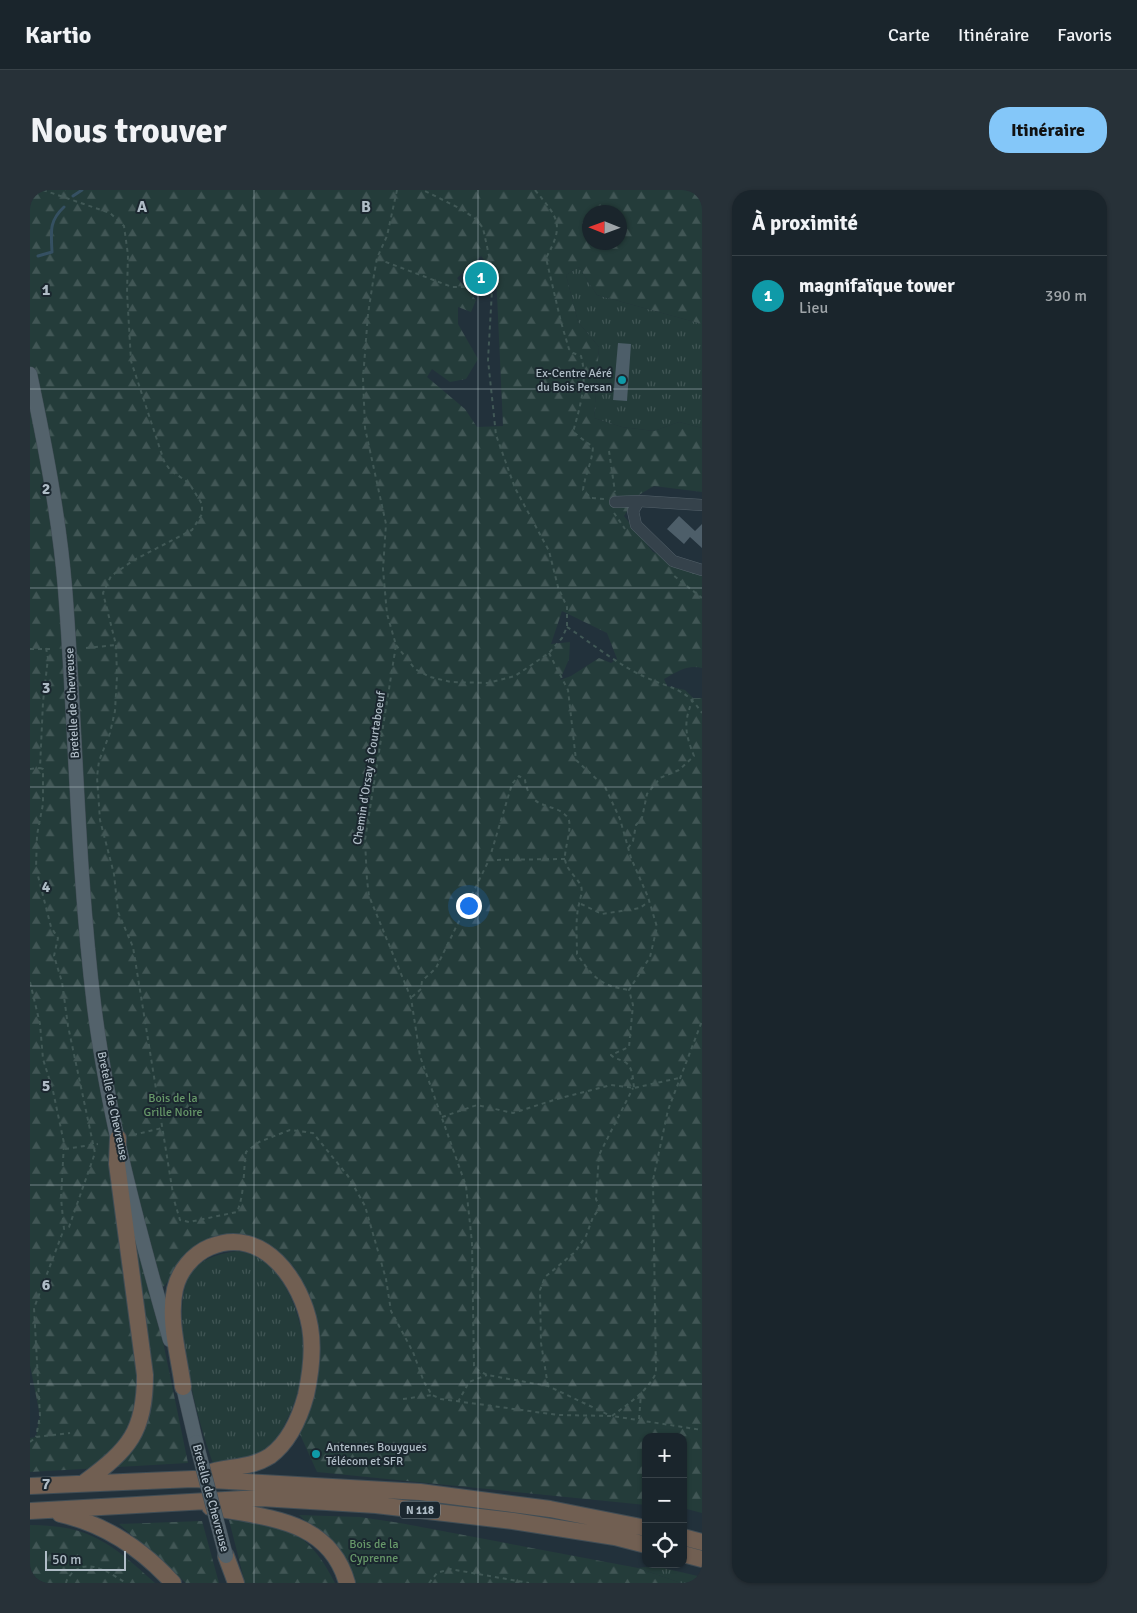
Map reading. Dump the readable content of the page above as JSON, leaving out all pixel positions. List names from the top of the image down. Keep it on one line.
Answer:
{"streets":{"highway":["N 118"],"main road":["Bretelle de Chevreuse"],"path":["Chemin d'Orsay à Courtaboeuf"]},"parks":["Bois de la Grille Noire","Bois de la Cyprenne"],"places":["Ex-Centre Aéré du Bois Persan","Antennes Bouygues Télécom et SFR"],"scale_bar":"50 m","north":"left","page":{"header":"Kartio","nav":["Carte","Itinéraire","Favoris"],"buttons":"Itinéraire","title":"Nous trouver","heading":"À proximité","list":[{"mark":"1","name":"magnifaïque tower","note":"Lieu","value":"390 m"}],"pins":"1","map_buttons":["+","−"],"scale":"50 m"},"grid":{"columns":["A","B"],"rows":["1","2","3","4","5","6","7"]}}
